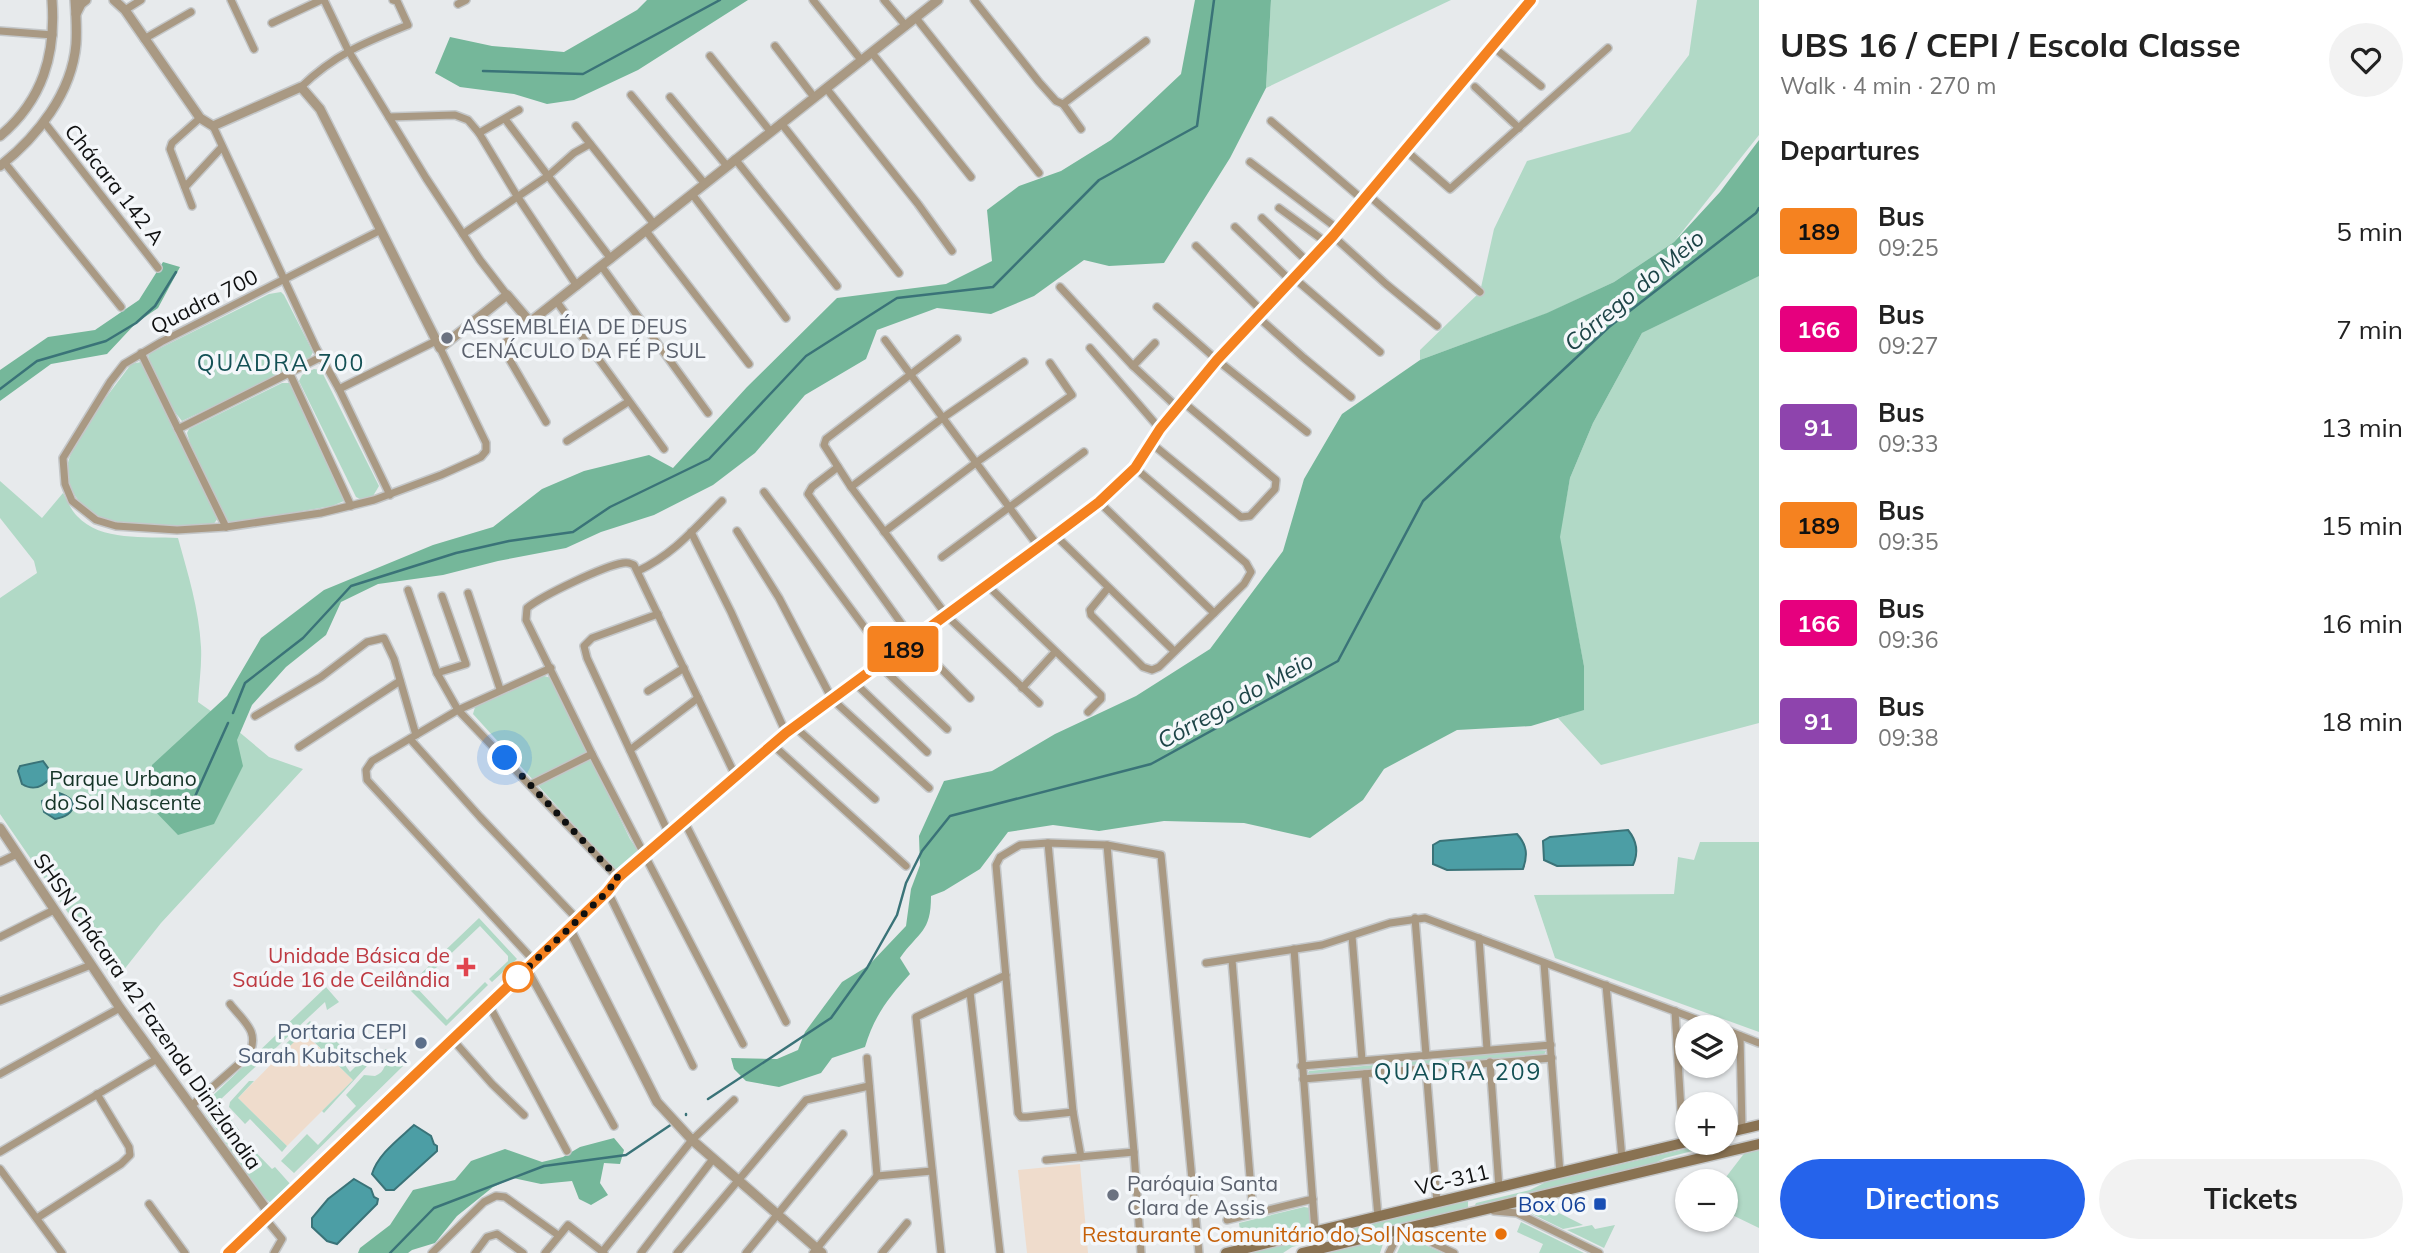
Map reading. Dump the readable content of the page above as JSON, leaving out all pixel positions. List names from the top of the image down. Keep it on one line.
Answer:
{"streets":{"main road":["VC-311"],"street":["Chácara 142 A","Quadra 700","SHSN Chácara 42 Fazenda Dinizlandia"]},"districts":["QUADRA 700","QUADRA 209"],"water":["Córrego do Meio"],"parks":["Parque Urbano do Sol Nascente"],"places":{"other":["ASSEMBLÉIA DE DEUS CENÁCULO DA FÉ P SUL","Portaria CEPI Sarah Kubitschek","Paróquia Santa Clara de Assis","Restaurante Comunitário do Sol Nascente"],"health":["Unidade Básica de Saúde 16 de Ceilândia"],"transit":["Box 06"]},"lines":["bus line 189"],"page":{"on_map":"189","heading":[["UBS 16 / CEPI / Escola Classe","Walk · 4 min · 270 m"],"Departures"],"list":[{"mark":"189","name":"Bus","note":"09:25","value":"5 min"},{"mark":"166","name":"Bus","note":"09:27","value":"7 min"},{"mark":"91","name":"Bus","note":"09:33","value":"13 min"},{"mark":"189","name":"Bus","note":"09:35","value":"15 min"},{"mark":"166","name":"Bus","note":"09:36","value":"16 min"},{"mark":"91","name":"Bus","note":"09:38","value":"18 min"}],"map_buttons":["+","−"],"buttons":["Directions","Tickets"]}}
